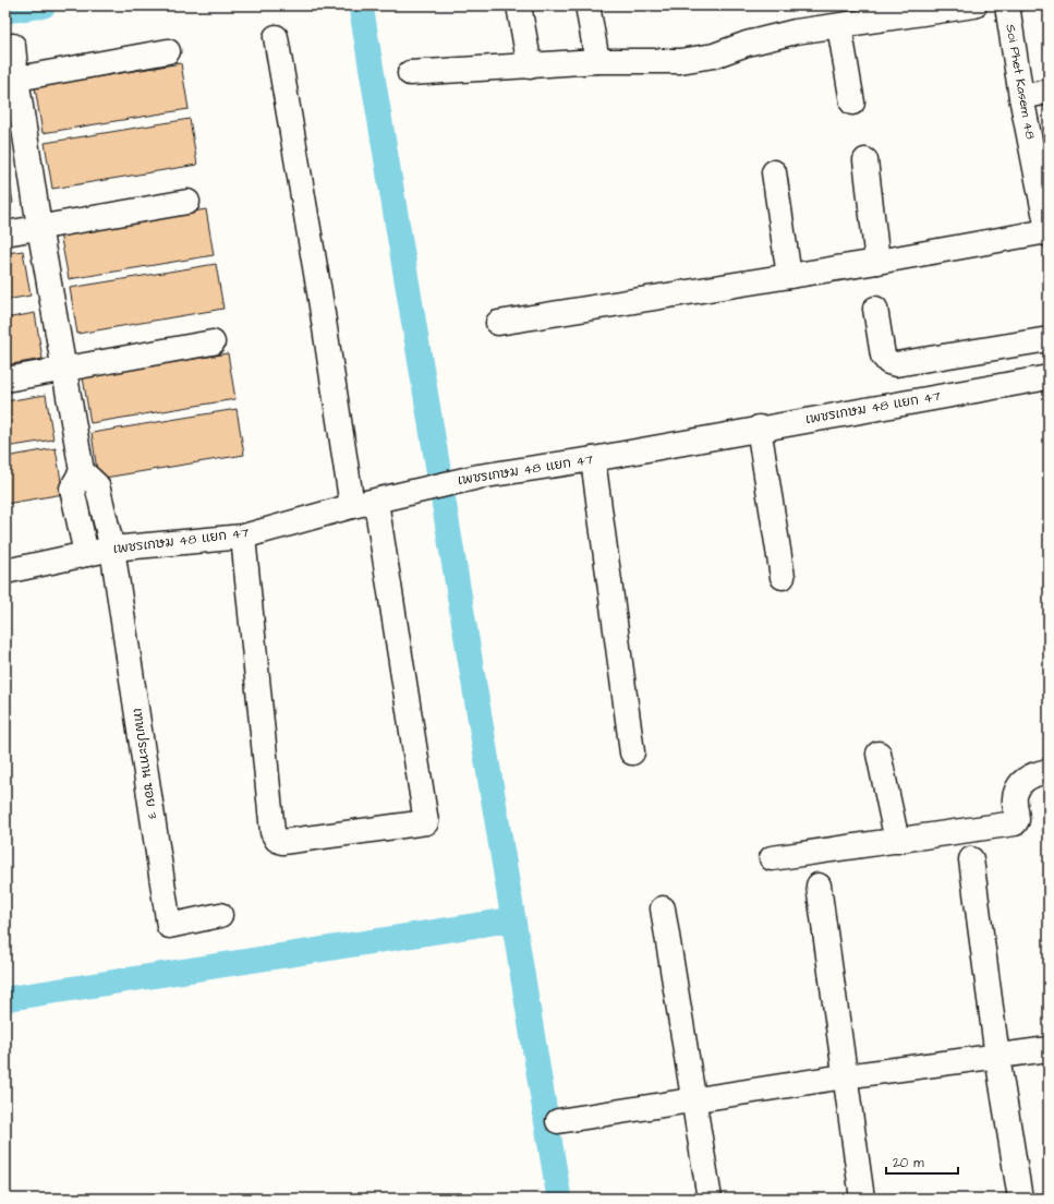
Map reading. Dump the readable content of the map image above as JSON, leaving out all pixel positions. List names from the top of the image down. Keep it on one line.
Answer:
{"streets":{"street":["Soi Phet Kasem 48","เพชรเกษม 48 แยก 47","เทพประทาน ซอย 3"]},"crossings":[["เพชรเกษม 48 แยก 47","เทพประทาน ซอย 3"]],"scale_bar":"20 m"}
